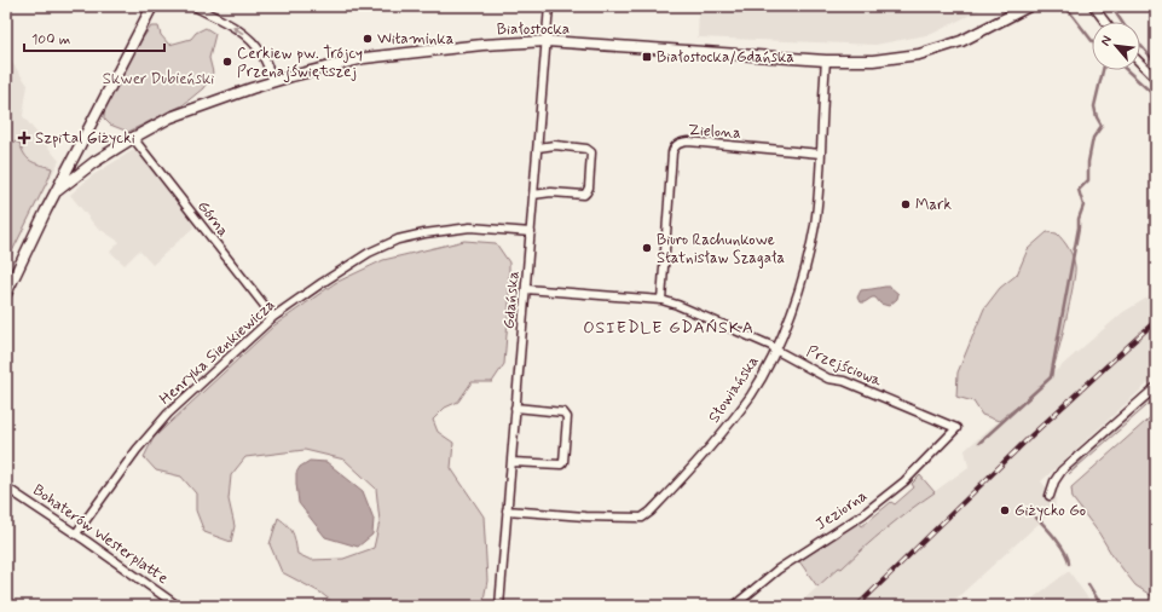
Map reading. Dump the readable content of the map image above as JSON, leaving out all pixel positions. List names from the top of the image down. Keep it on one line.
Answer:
{"streets":{"street":["Białostocka","Zielona","Górna","Gdańska","Henryka Sienkiewicza","Przejściowa","Słowiańska","Jeziorna","Bohaterów Westerplatte"]},"crossings":[["Białostocka","Górna"],["Białostocka","Gdańska"],["Białostocka","Słowiańska"],["Zielona","Przejściowa"],["Zielona","Słowiańska"],["Górna","Henryka Sienkiewicza"],["Gdańska","Henryka Sienkiewicza"],["Gdańska","Przejściowa"],["Gdańska","Słowiańska"],["Henryka Sienkiewicza","Bohaterów Westerplatte"],["Przejściowa","Słowiańska"],["Przejściowa","Jeziorna"]],"districts":["OSIEDLE GDAŃSKA"],"parks":["Skwer Dubieński"],"places":{"other":["Witaminka","Cerkiew pw. Trójcy Przenajświętszej","Mark","Biuro Rachunkowe Statnisław Szagała","Giżycko Go"],"transit":["Białostocka/Gdańska"],"health":["Szpital Giżycki"]},"scale_bar":"100 m","north":"top left"}
